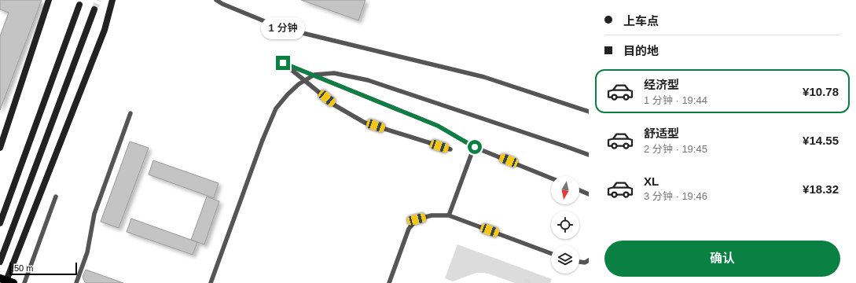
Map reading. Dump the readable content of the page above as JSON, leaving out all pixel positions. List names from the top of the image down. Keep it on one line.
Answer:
{"scale_bar":"50 m","north":"bottom","page":{"banner":["上车点","目的地"],"bubble":"1 分钟","list":[{"name":"经济型","note":"1 分钟 · 19:44","value":"¥10.78"},{"name":"舒适型","note":"2 分钟 · 19:45","value":"¥14.55"},{"name":"XL","note":"3 分钟 · 19:46","value":"¥18.32"}],"buttons":"确认","scale":"50 m"}}
